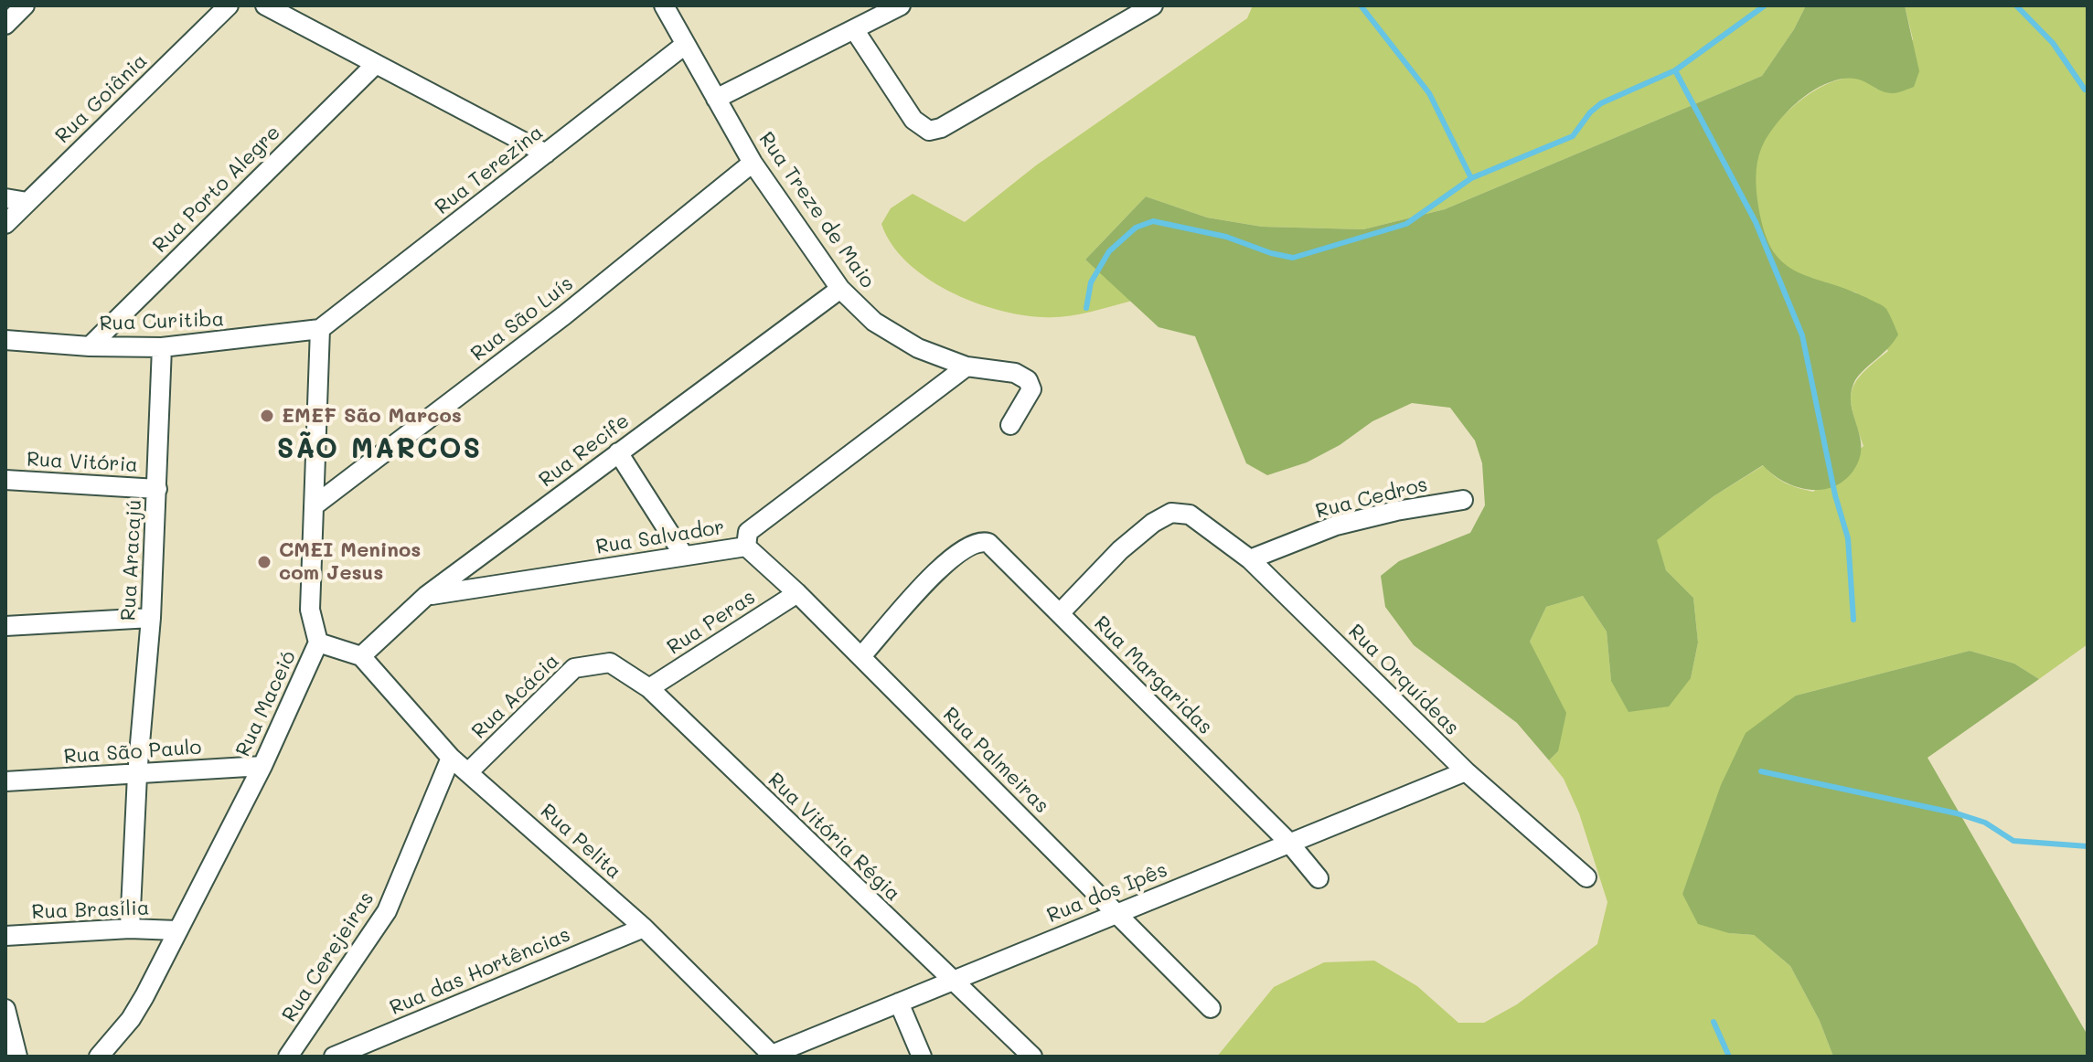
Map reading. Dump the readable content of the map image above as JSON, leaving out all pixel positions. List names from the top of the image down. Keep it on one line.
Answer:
{"streets":{"street":["Rua Goiânia","Rua Terezina","Rua Porto Alegre","Rua Treze de Maio","Rua São Luís","Rua Curitiba","Rua Recife","Rua Vitória","Rua Cedros","Rua Salvador","Rua Aracajú","Rua Peras","Rua Margaridas","Rua Orquídeas","Rua Acácia","Rua Maceió","Rua São Paulo","Rua Palmeiras","Rua Vitória Régia","Rua Pelita","Rua dos Ipês","Rua Brasília","Rua Cerejeiras","Rua das Hortências"]},"crossings":[["Rua Terezina","Rua Treze de Maio"],["Rua Terezina","Rua Curitiba"],["Rua Terezina","Rua Maceió"],["Rua Porto Alegre","Rua Curitiba"],["Rua Treze de Maio","Rua São Luís"],["Rua Treze de Maio","Rua Recife"],["Rua Treze de Maio","Rua Salvador"],["Rua São Luís","Rua Maceió"],["Rua Curitiba","Rua Aracajú"],["Rua Curitiba","Rua Maceió"],["Rua Recife","Rua Salvador"],["Rua Recife","Rua Pelita"],["Rua Vitória","Rua Aracajú"],["Rua Cedros","Rua Orquídeas"],["Rua Salvador","Rua Palmeiras"],["Rua Aracajú","Rua São Paulo"],["Rua Aracajú","Rua Brasília"],["Rua Peras","Rua Palmeiras"],["Rua Peras","Rua Vitória Régia"],["Rua Margaridas","Rua Orquídeas"],["Rua Margaridas","Rua Palmeiras"],["Rua Margaridas","Rua dos Ipês"],["Rua Orquídeas","Rua dos Ipês"],["Rua Acácia","Rua Vitória Régia"],["Rua Acácia","Rua Pelita"],["Rua Maceió","Rua São Paulo"],["Rua Maceió","Rua Brasília"],["Rua Palmeiras","Rua dos Ipês"],["Rua Vitória Régia","Rua dos Ipês"],["Rua Pelita","Rua dos Ipês"],["Rua Pelita","Rua Cerejeiras"],["Rua Pelita","Rua das Hortências"]],"districts":["SÃO MARCOS"],"places":["EMEF São Marcos","CMEI Meninos com Jesus"]}
